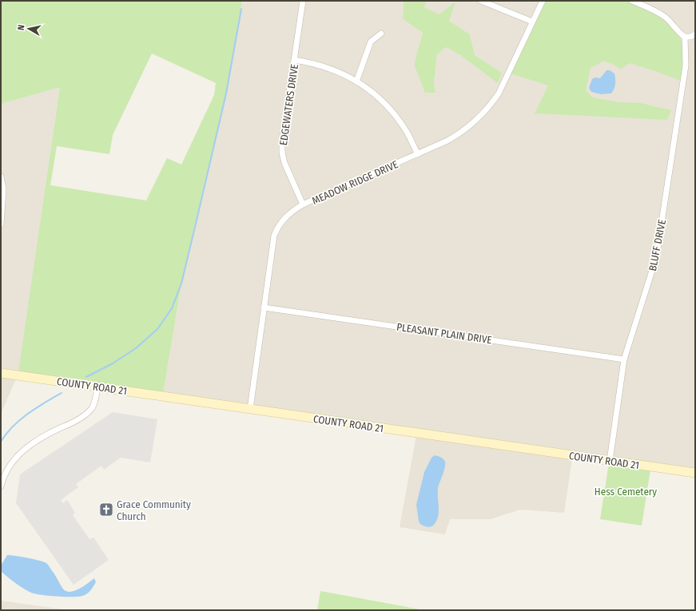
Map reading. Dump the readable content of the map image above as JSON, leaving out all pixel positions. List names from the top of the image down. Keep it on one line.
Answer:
{"streets":{"street":["EDGEWATERS DRIVE","MEADOW RIDGE DRIVE","BLUFF DRIVE","PLEASANT PLAIN DRIVE","COUNTY ROAD 21"]},"crossings":[["EDGEWATERS DRIVE","MEADOW RIDGE DRIVE"],["MEADOW RIDGE DRIVE","PLEASANT PLAIN DRIVE"],["MEADOW RIDGE DRIVE","COUNTY ROAD 21"],["BLUFF DRIVE","PLEASANT PLAIN DRIVE"],["BLUFF DRIVE","COUNTY ROAD 21"]],"parks":["Hess Cemetery"],"places":{"church":["Grace Community Church"]},"north":"left"}
